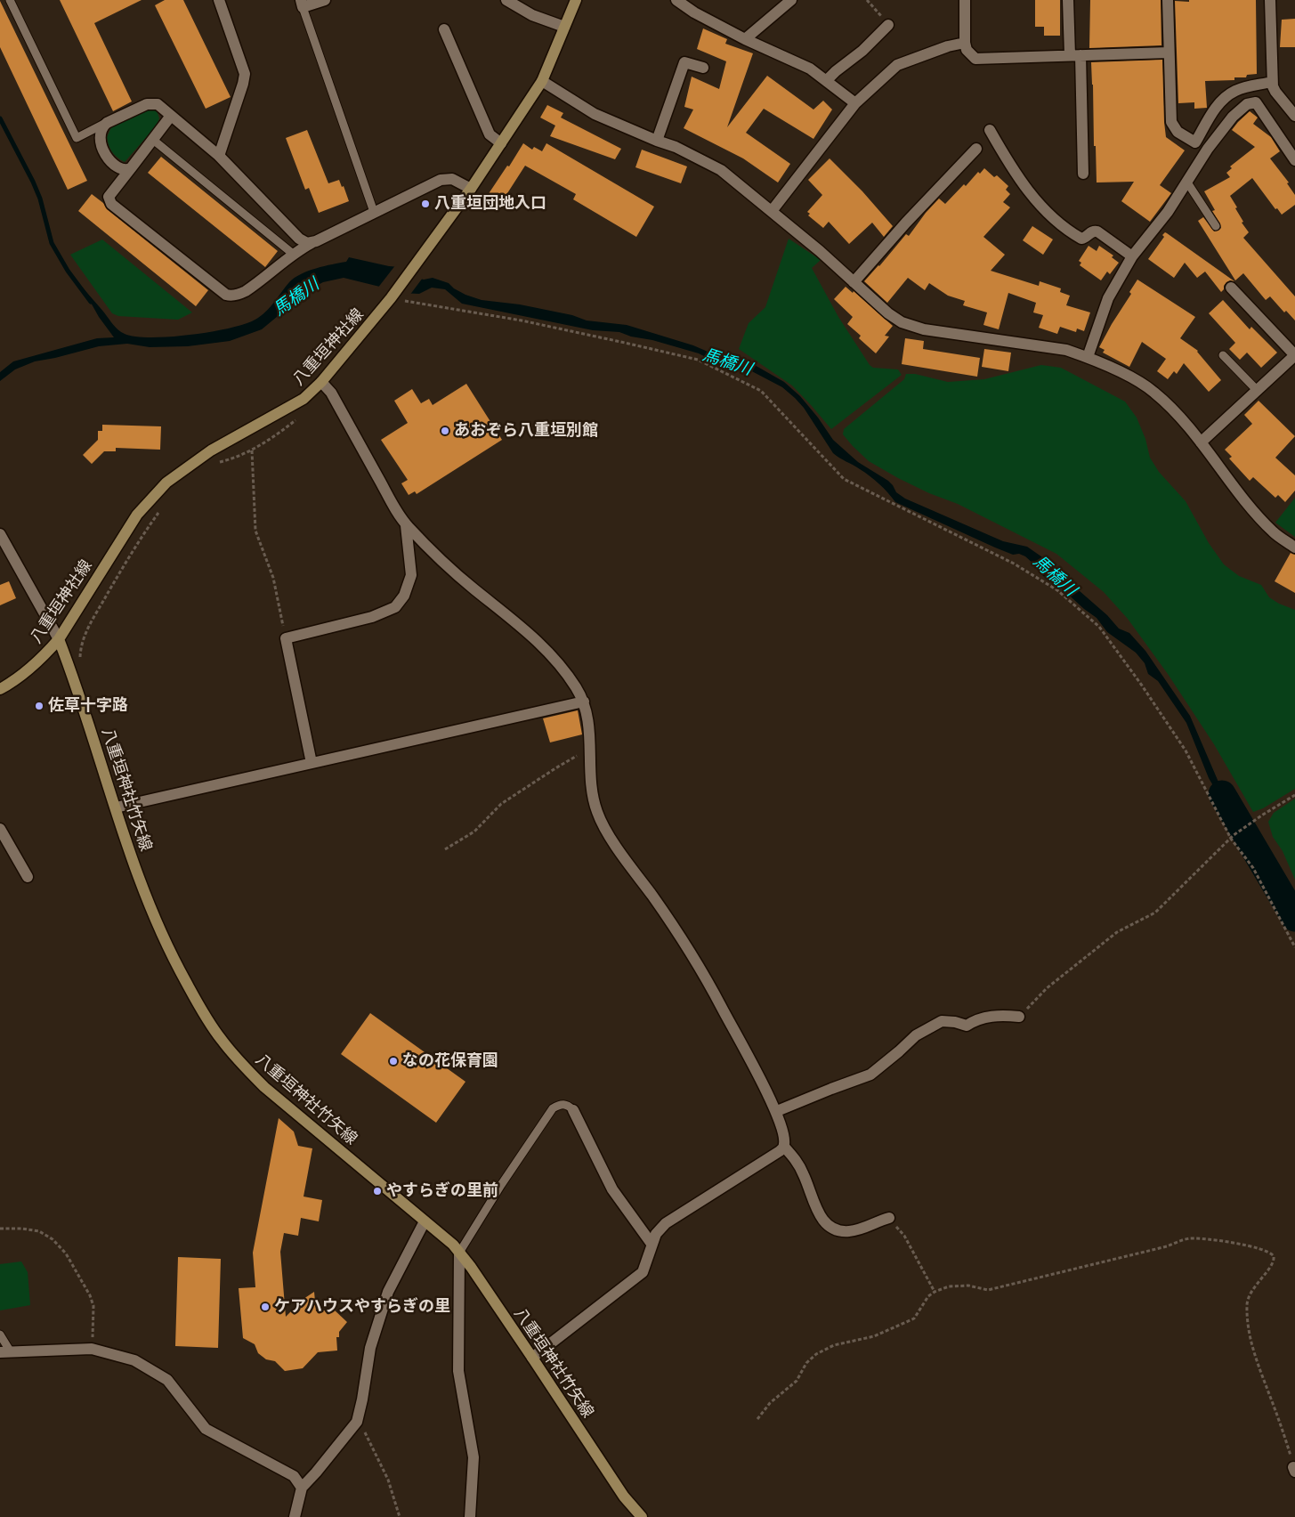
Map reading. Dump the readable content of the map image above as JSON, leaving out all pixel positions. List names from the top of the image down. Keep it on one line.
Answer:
{"streets":{"main road":["八重垣神社線","八重垣神社竹矢線"]},"crossings":[["八重垣神社線","八重垣神社竹矢線"]],"water":["馬橋川"],"places":["八重垣団地入口","あおぞら八重垣別館","佐草十字路","なの花保育園","やすらぎの里前","ケアハウスやすらぎの里"]}
